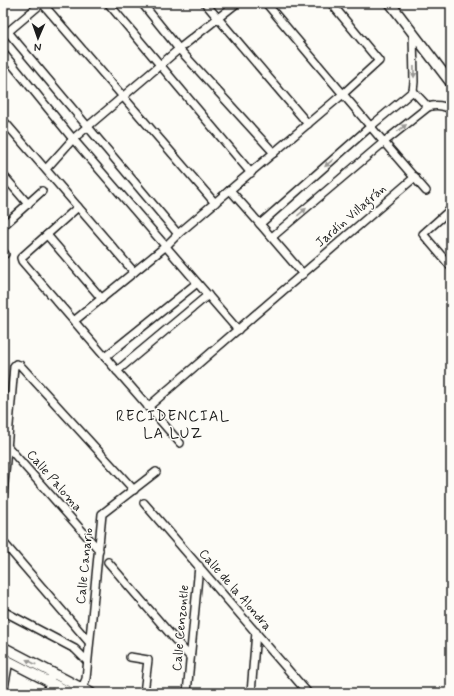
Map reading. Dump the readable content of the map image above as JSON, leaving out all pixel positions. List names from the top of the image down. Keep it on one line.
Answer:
{"streets":{"street":["Jardín Villagrán","Calle Paloma","Calle Canario","Calle de la Alondra","Calle Cenzontle"]},"crossings":[["Calle Paloma","Calle Canario"],["Calle de la Alondra","Calle Cenzontle"]],"districts":["RECIDENCIAL LA LUZ"],"north":"bottom"}
